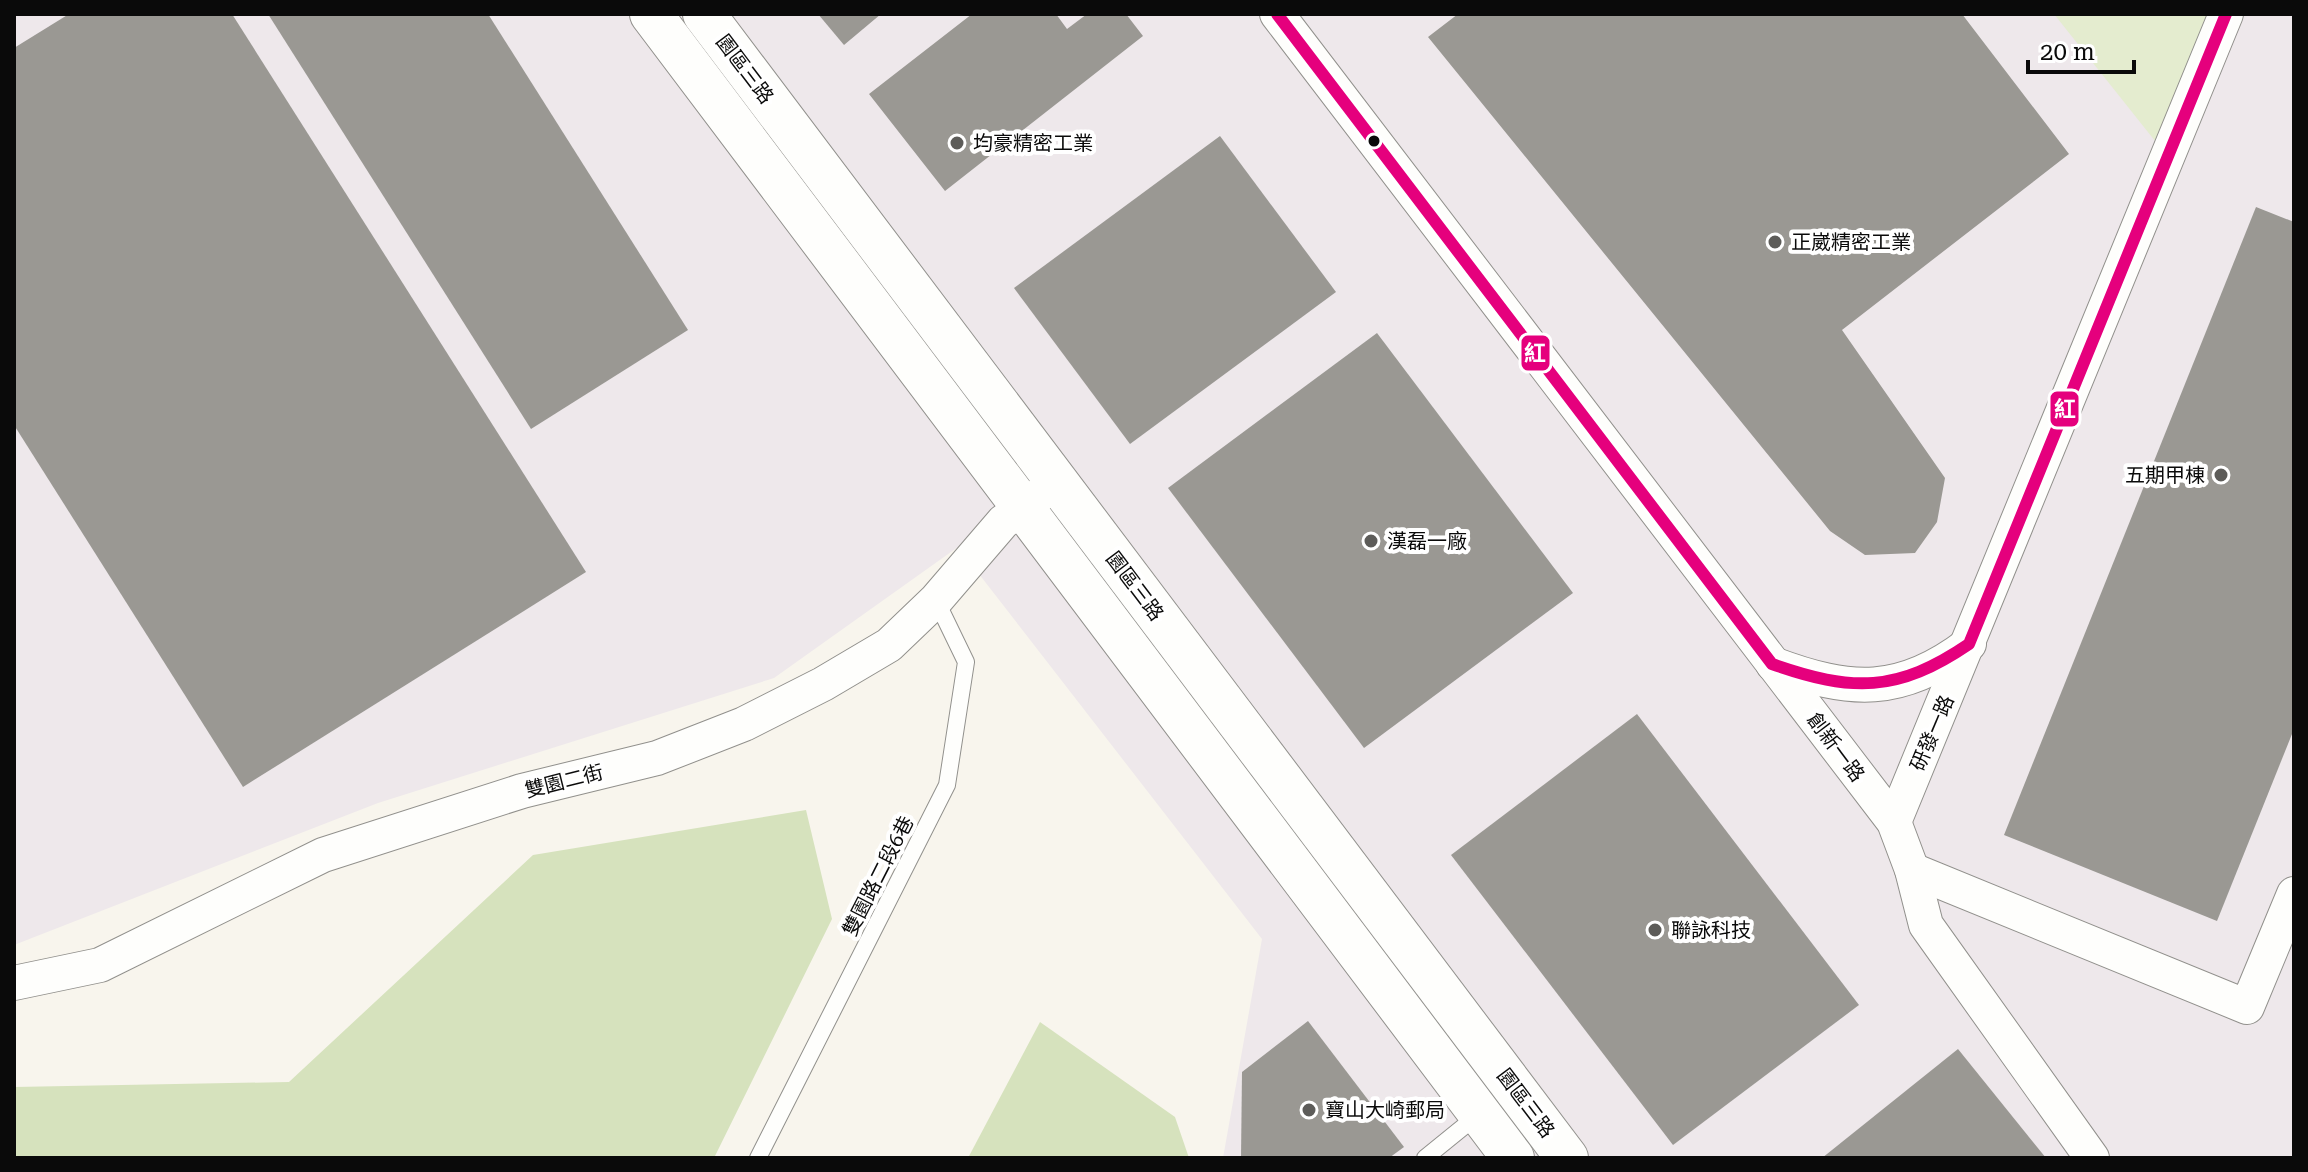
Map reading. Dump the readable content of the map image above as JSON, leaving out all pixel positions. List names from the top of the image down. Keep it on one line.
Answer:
{"streets":{"street":["園區三路","研發一路","創新一路","雙園二街"],"lane":["雙園路二段6巷"]},"crossings":[["園區三路","雙園二街"],["研發一路","創新一路"],["雙園二街","雙園路二段6巷"]],"places":["均豪精密工業","正崴精密工業","五期甲棟","漢磊一廠","聯詠科技","寶山大崎郵局"],"lines":["transit line 紅"],"scale_bar":"20 m"}
